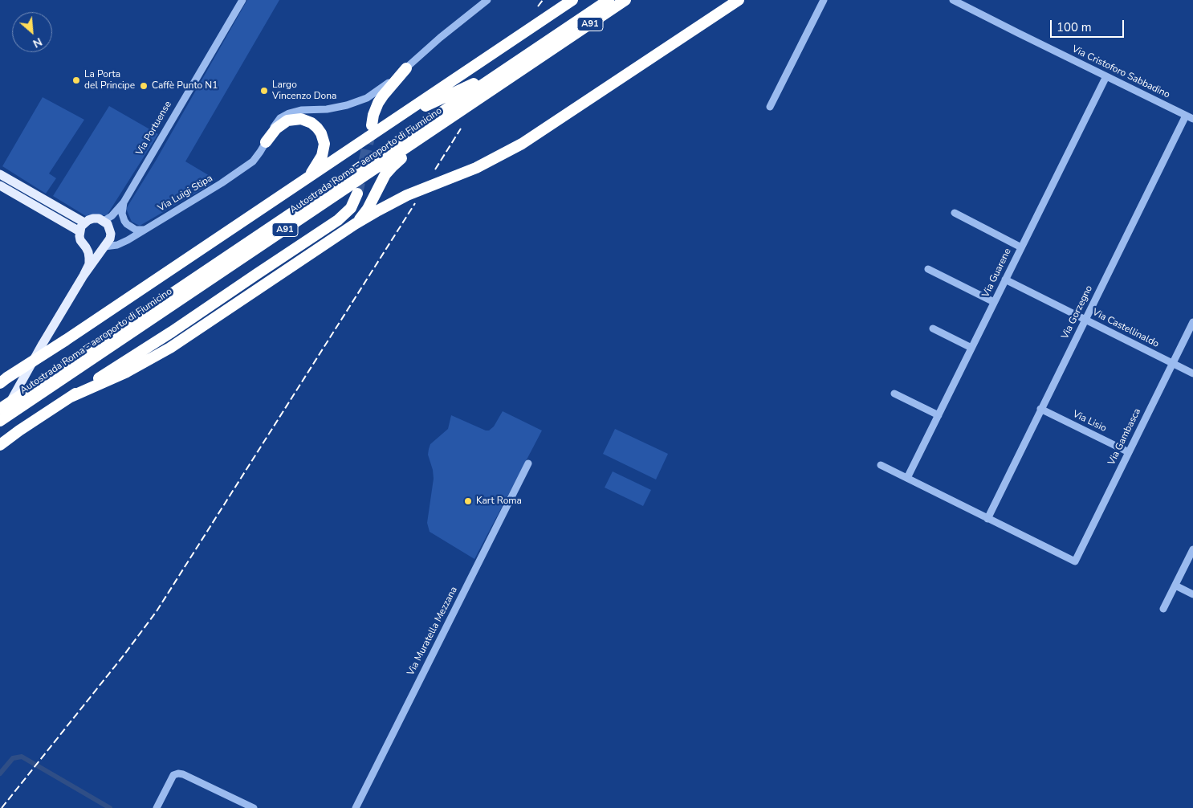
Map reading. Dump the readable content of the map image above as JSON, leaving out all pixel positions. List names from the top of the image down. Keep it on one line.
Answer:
{"streets":{"highway":["A91","Autostrada Roma - aeroporto di Fiumicino"],"street":["Via Cristoforo Sabbadino","Via Portuense","Via Luigi Stipa","Via Guarene","Via Gorzegno","Via Castellinaldo","Via Lisio","Via Gambasca","Via Muratella Mezzana"]},"crossings":[["Via Cristoforo Sabbadino","Via Guarene"],["Via Cristoforo Sabbadino","Via Gorzegno"],["Via Portuense","Via Luigi Stipa"],["Via Guarene","Via Castellinaldo"],["Via Gorzegno","Via Castellinaldo"],["Via Gorzegno","Via Lisio"],["Via Gorzegno","Via Gambasca"],["Via Castellinaldo","Via Gambasca"],["Via Lisio","Via Gambasca"]],"places":["La Porta del Principe","Caffè Punto N1","Largo Vincenzo Dona","Kart Roma"],"scale_bar":"100 m","north":"bottom right"}
